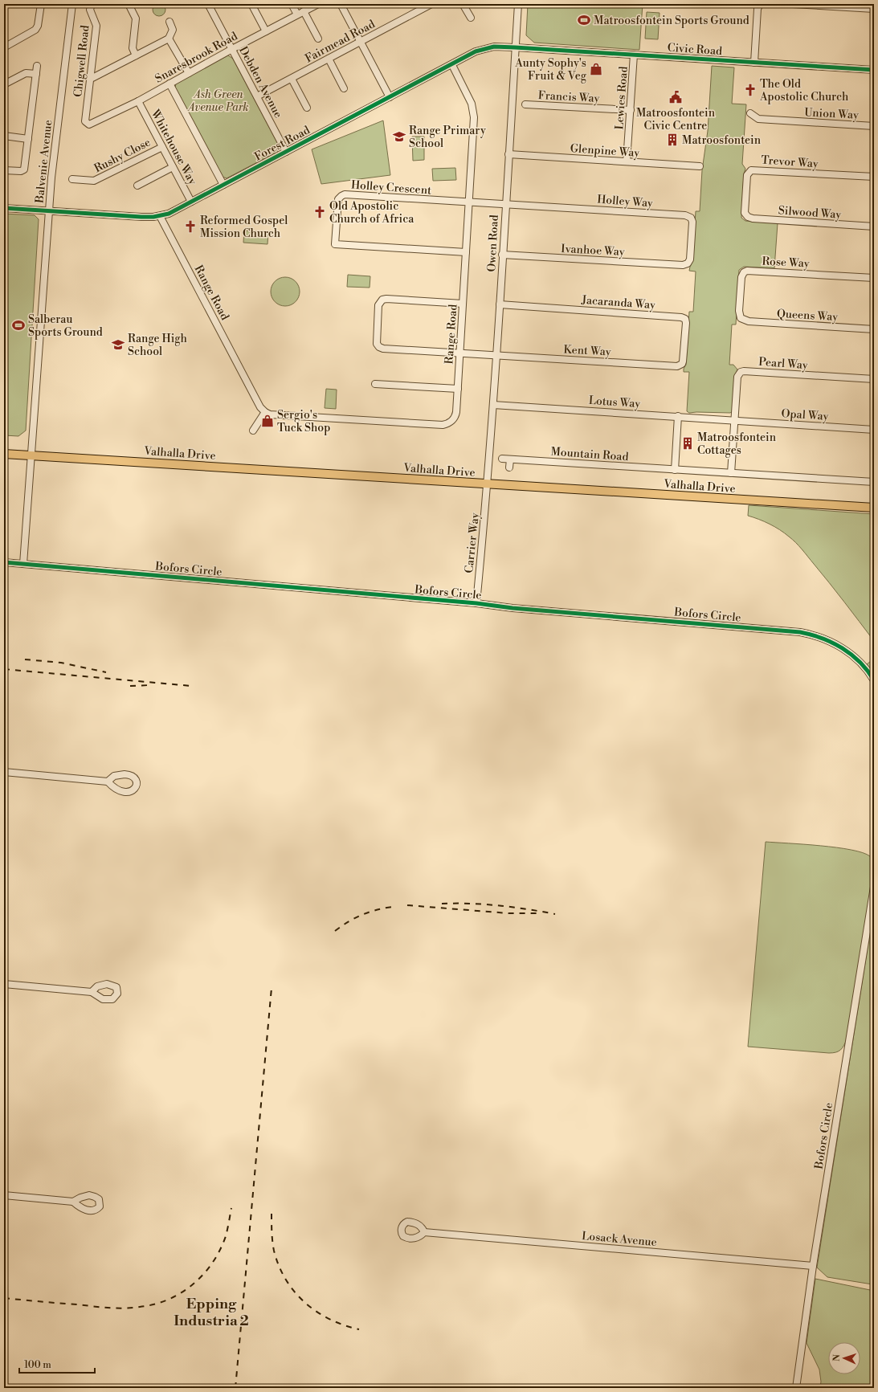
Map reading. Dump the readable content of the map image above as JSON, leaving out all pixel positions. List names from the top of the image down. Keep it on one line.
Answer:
{"streets":{"main road":["Valhalla Drive"],"street":["Fairmead Road","Civic Road","Snaresbrook Road","Chigwell Road","Debden Avenue","Francis Way","Lewies Road","Union Way","Forest Road","Whitehouse Way","Glenpine Way","Rushy Close","Balvenie Avenue","Trevor Way","Holley Crescent","Holley Way","Silwood Way","Owen Road","Ivanhoe Way","Rose Way","Range Road","Jacaranda Way","Queens Way","Kent Way","Pearl Way","Lotus Way","Opal Way","Mountain Road","Carrier Way","Bofors Circle","Losack Avenue"]},"crossings":[["Fairmead Road","Debden Avenue"],["Civic Road","Lewies Road"],["Civic Road","Forest Road"],["Civic Road","Owen Road"],["Snaresbrook Road","Chigwell Road"],["Snaresbrook Road","Debden Avenue"],["Snaresbrook Road","Whitehouse Way"],["Debden Avenue","Forest Road"],["Francis Way","Lewies Road"],["Lewies Road","Glenpine Way"],["Forest Road","Whitehouse Way"],["Forest Road","Balvenie Avenue"],["Forest Road","Owen Road"],["Forest Road","Range Road"],["Whitehouse Way","Rushy Close"],["Glenpine Way","Owen Road"],["Balvenie Avenue","Valhalla Drive"],["Balvenie Avenue","Bofors Circle"],["Trevor Way","Silwood Way"],["Holley Crescent","Holley Way"],["Holley Crescent","Owen Road"],["Holley Crescent","Range Road"],["Holley Way","Owen Road"],["Holley Way","Ivanhoe Way"],["Owen Road","Ivanhoe Way"],["Owen Road","Jacaranda Way"],["Owen Road","Kent Way"],["Owen Road","Lotus Way"],["Owen Road","Valhalla Drive"],["Owen Road","Carrier Way"],["Rose Way","Queens Way"],["Range Road","Kent Way"],["Jacaranda Way","Kent Way"],["Pearl Way","Lotus Way"],["Pearl Way","Opal Way"],["Lotus Way","Opal Way"],["Valhalla Drive","Carrier Way"],["Carrier Way","Bofors Circle"],["Bofors Circle","Losack Avenue"]],"districts":["Epping Industria 2"],"parks":["Ash Green Avenue Park"],"places":{"sports":["Matroosfontein Sports Ground","Salberau Sports Ground"],"shop":["Aunty Sophy's Fruit & Veg","Sergio's Tuck Shop"],"church":["The Old Apostolic Church","Old Apostolic Church of Africa","Reformed Gospel Mission Church"],"public building":["Matroosfontein Civic Centre"],"school or university":["Range Primary School","Range High School"],"building":["Matroosfontein","Matroosfontein Cottages"]},"scale_bar":"100 m","north":"left"}
